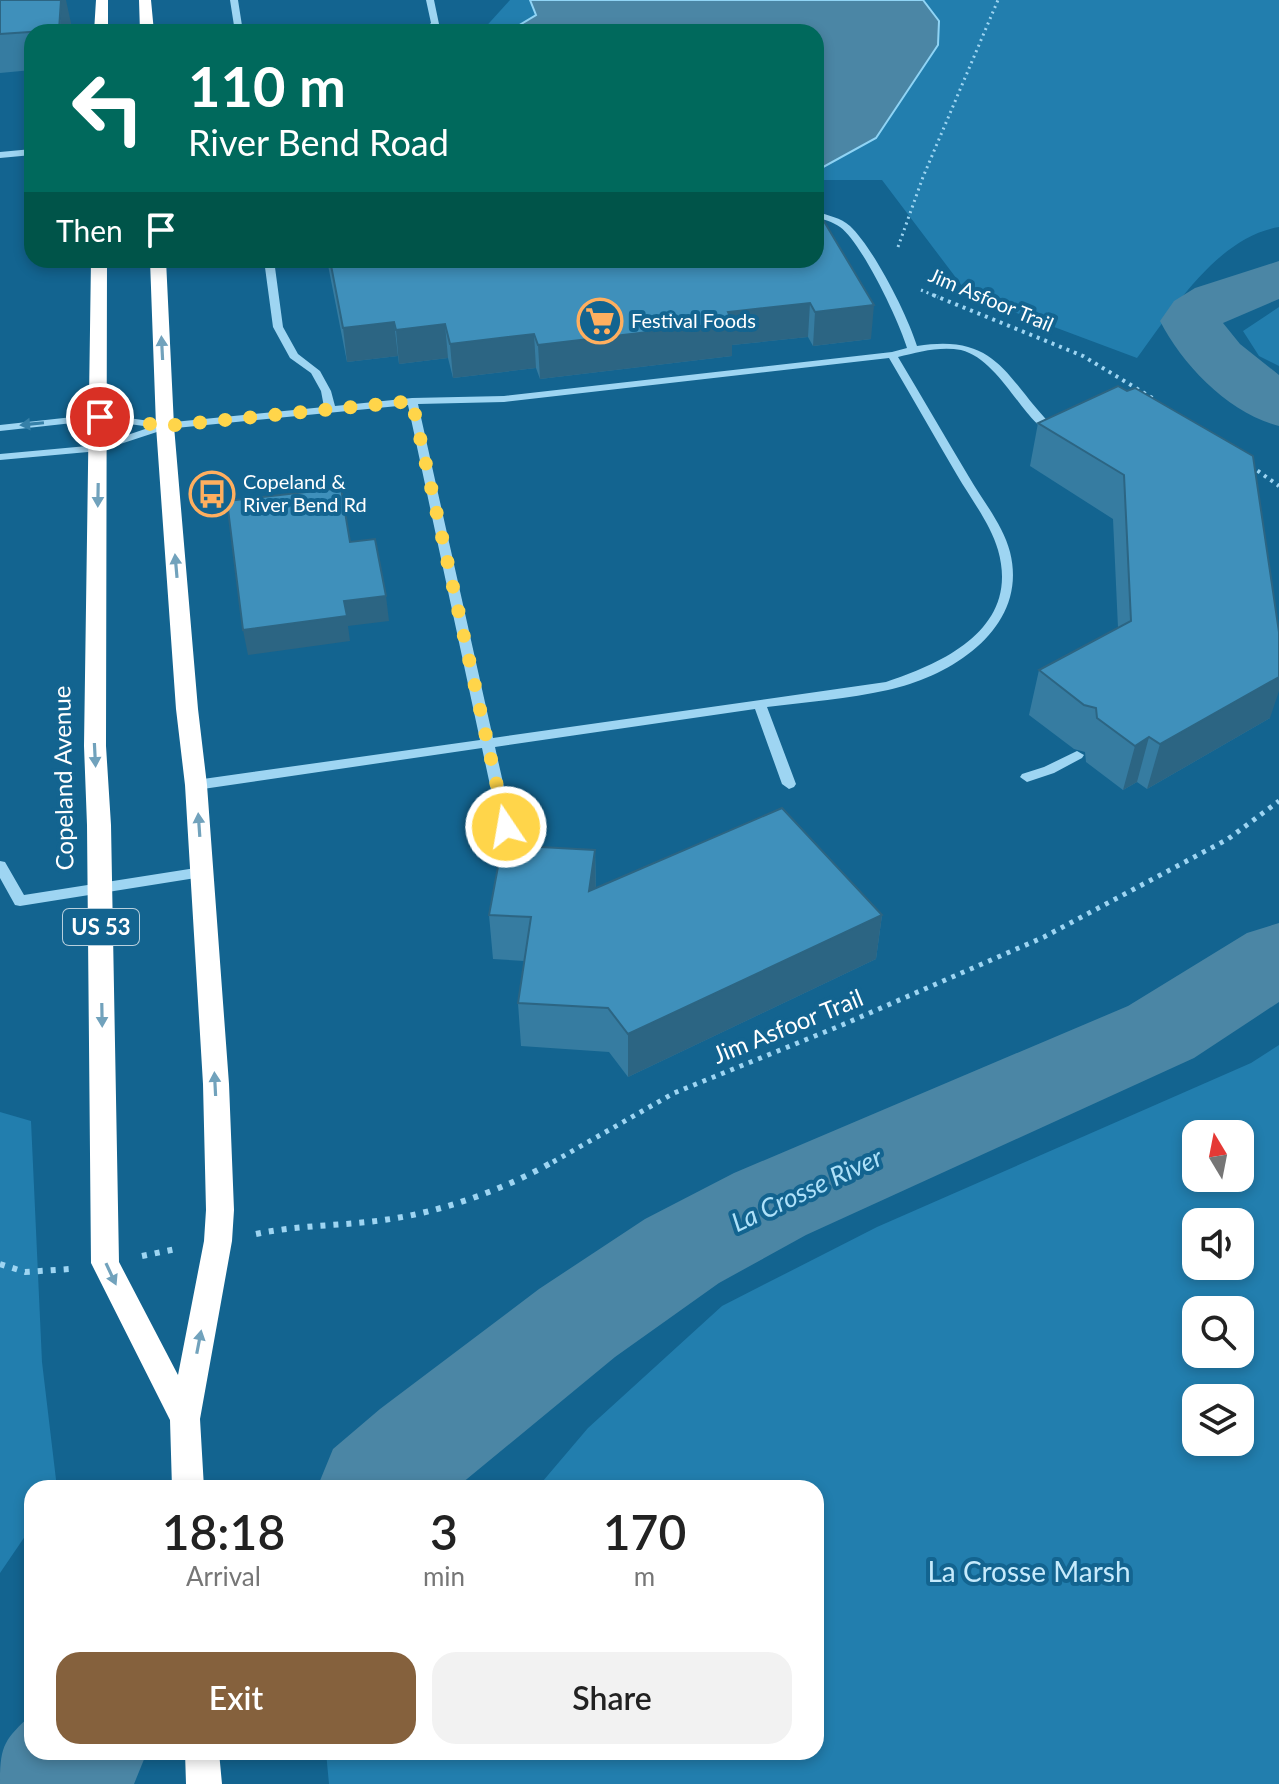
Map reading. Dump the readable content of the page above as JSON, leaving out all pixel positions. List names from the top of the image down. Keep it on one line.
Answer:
{"streets":{"highway":["Copeland Avenue","US 53"],"path":["Jim Asfoor Trail"]},"water":["La Crosse River"],"parks":["La Crosse Marsh"],"places":{"supermarket":["Festival Foods"],"bus stop":["Copeland & River Bend Rd"]},"north":"top","page":{"turn":["110 m","River Bend Road"],"then":"Then","eta":["18:18","Arrival","3","min","170","m"],"buttons":["Exit","Share"]}}
